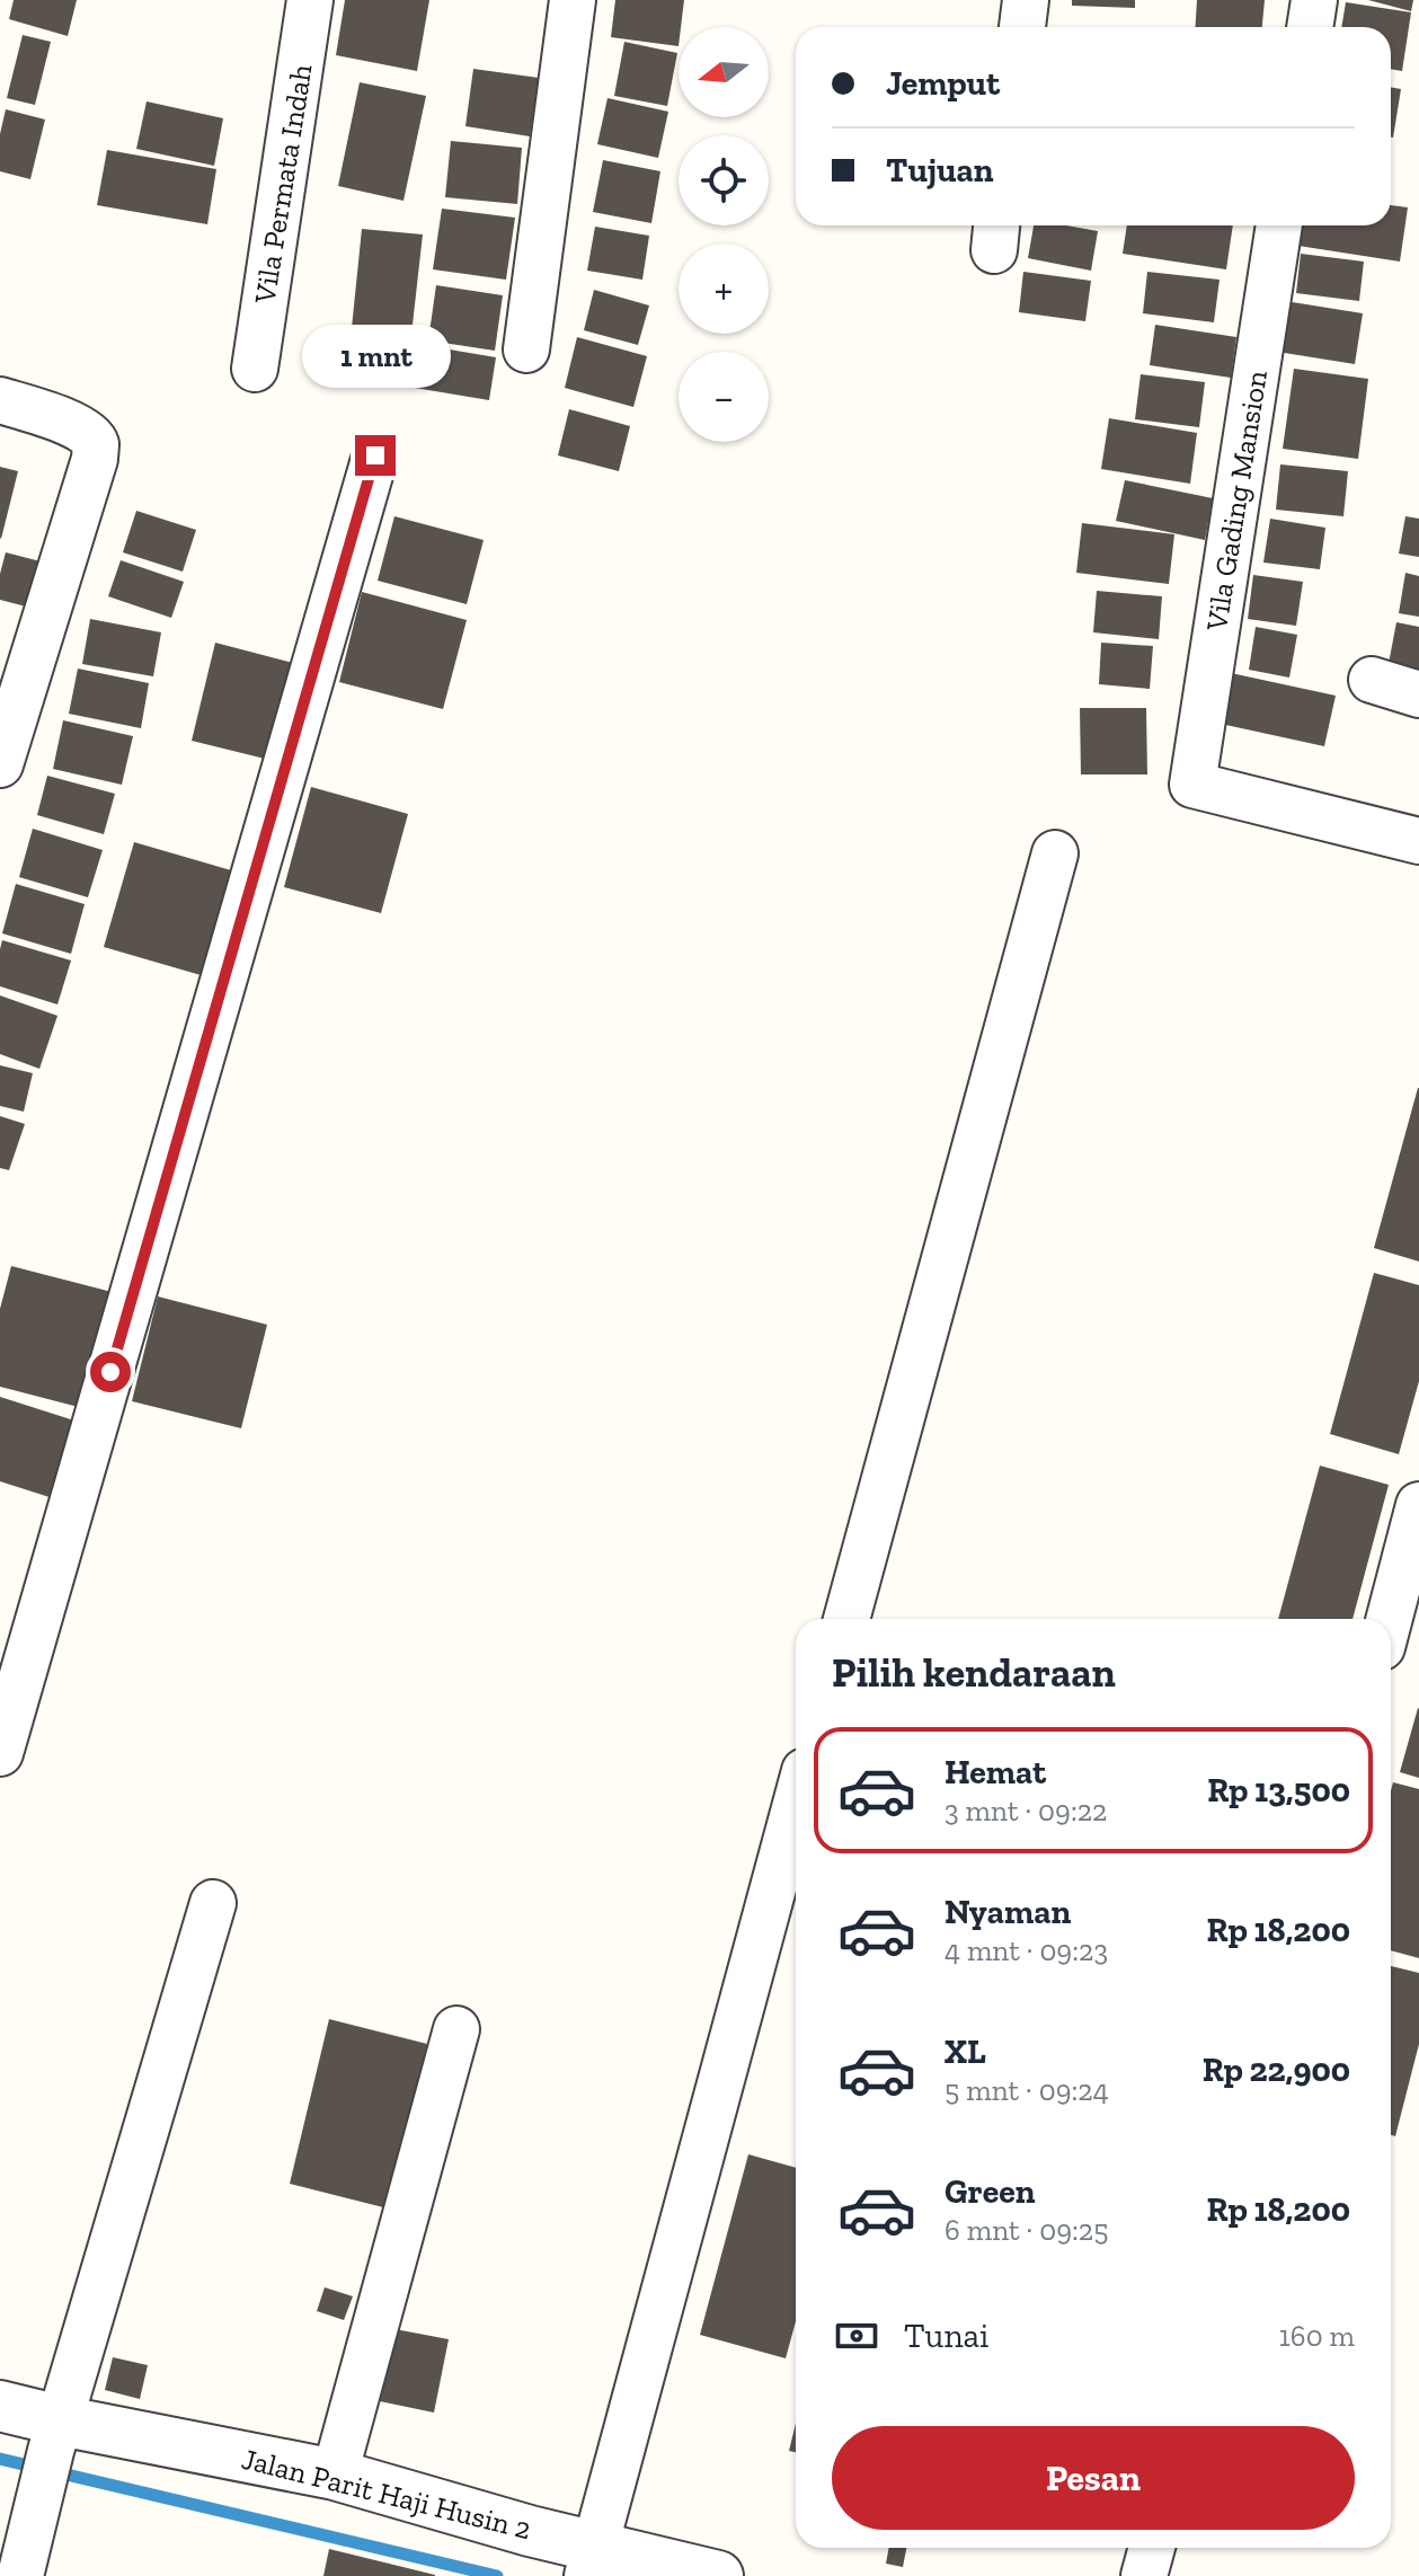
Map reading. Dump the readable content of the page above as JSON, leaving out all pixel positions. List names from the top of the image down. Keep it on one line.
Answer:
{"streets":{"street":["Vila Permata Indah","Vila Gading Mansion","Jalan Parit Haji Husin 2"]},"north":"left","page":{"map_buttons":["+","−"],"banner":["Jemput","Tujuan"],"bubble":"1 mnt","heading":"Pilih kendaraan","list":[{"name":"Hemat","note":"3 mnt · 09:22","value":"Rp 13,500"},{"name":"Nyaman","note":"4 mnt · 09:23","value":"Rp 18,200"},{"name":"XL","note":"5 mnt · 09:24","value":"Rp 22,900"},{"name":"Green","note":"6 mnt · 09:25","value":"Rp 18,200"}],"pay":["Tunai","160 m"],"buttons":"Pesan"}}
